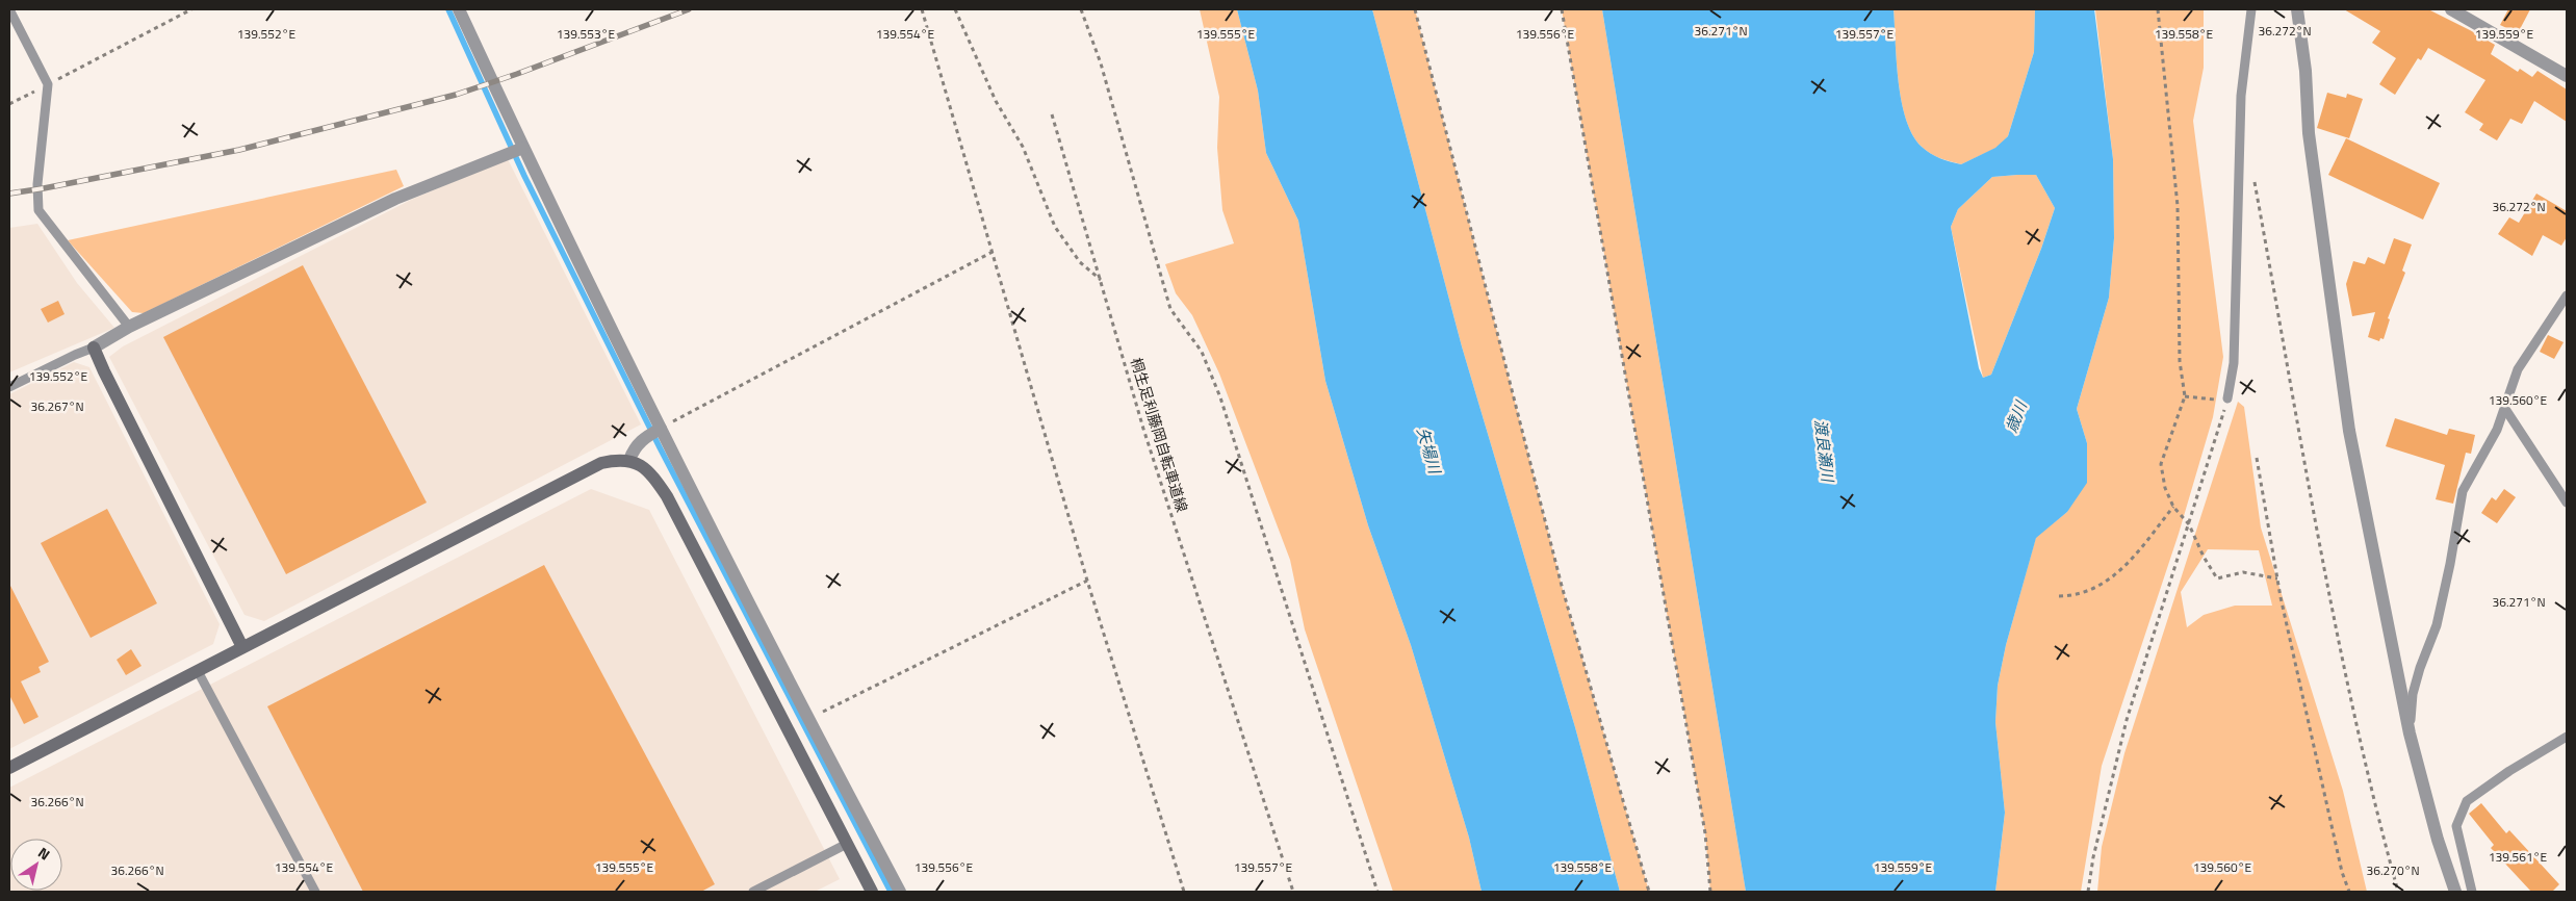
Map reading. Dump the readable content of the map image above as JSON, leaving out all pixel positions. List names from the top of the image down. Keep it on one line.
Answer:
{"streets":{"path":["桐生足利藤岡自転車道線"]},"water":["歳川","矢場川","渡良瀬川"],"north":"top right","coordinates":["36.271°N","36.272°N","139.552°E","139.553°E","139.554°E","139.555°E","139.556°E","139.557°E","139.558°E","139.559°E","139.560°E","36.267°N","36.266°N","139.561°E","36.270°N"]}
